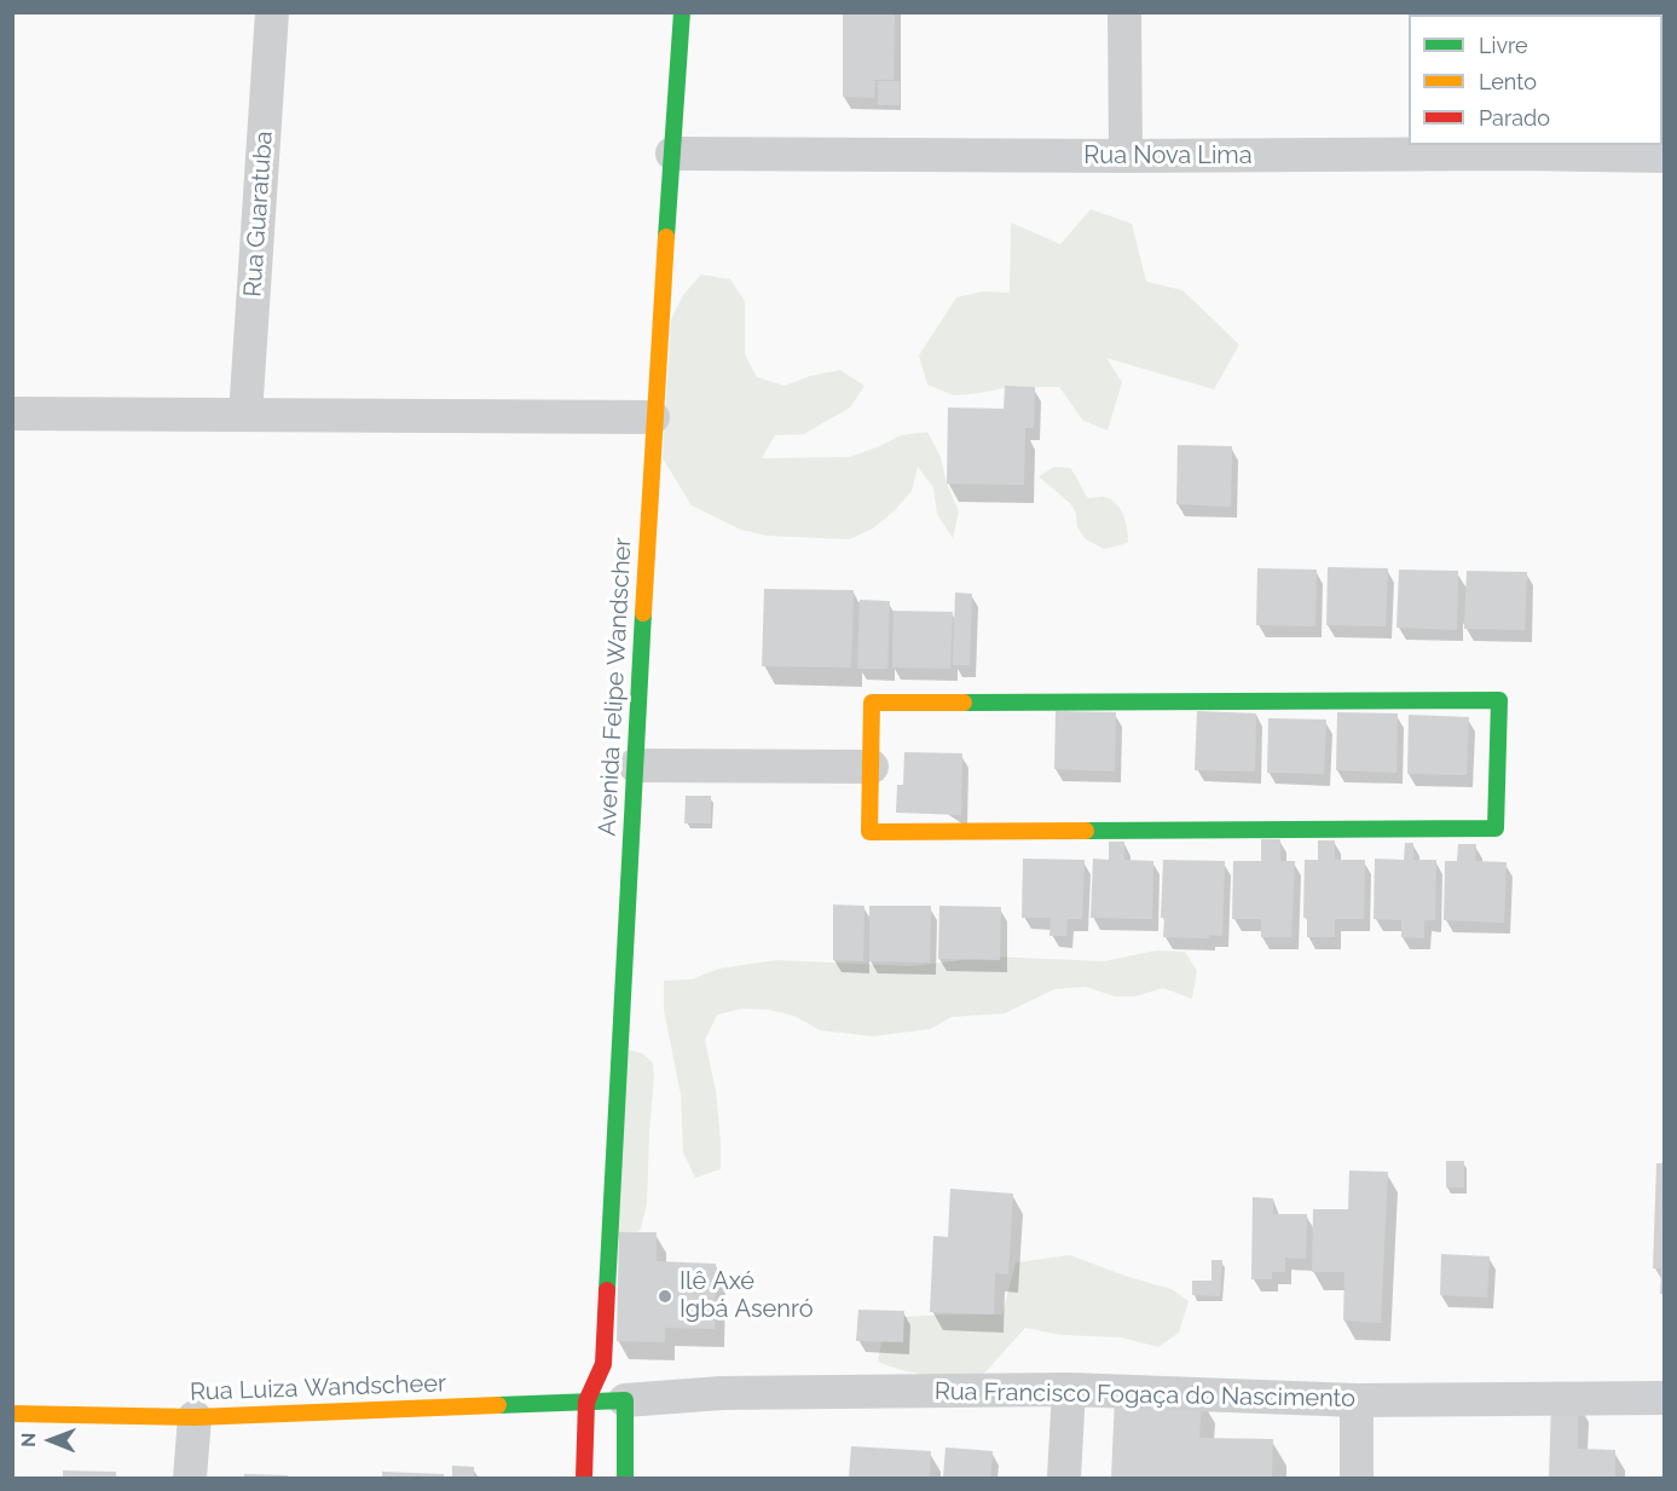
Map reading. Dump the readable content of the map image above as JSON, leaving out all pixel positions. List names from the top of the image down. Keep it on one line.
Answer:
{"streets":{"street":["Rua Nova Lima","Rua Guaratuba","Avenida Felipe Wandscher","Rua Luiza Wandscheer","Rua Francisco Fogaça do Nascimento"]},"crossings":[["Rua Nova Lima","Avenida Felipe Wandscher"],["Avenida Felipe Wandscher","Rua Luiza Wandscheer"],["Avenida Felipe Wandscher","Rua Francisco Fogaça do Nascimento"],["Rua Luiza Wandscheer","Rua Francisco Fogaça do Nascimento"]],"places":["Ilê Axé Igbá Asenró"],"legend":["Livre","Lento","Parado"],"north":"left"}
